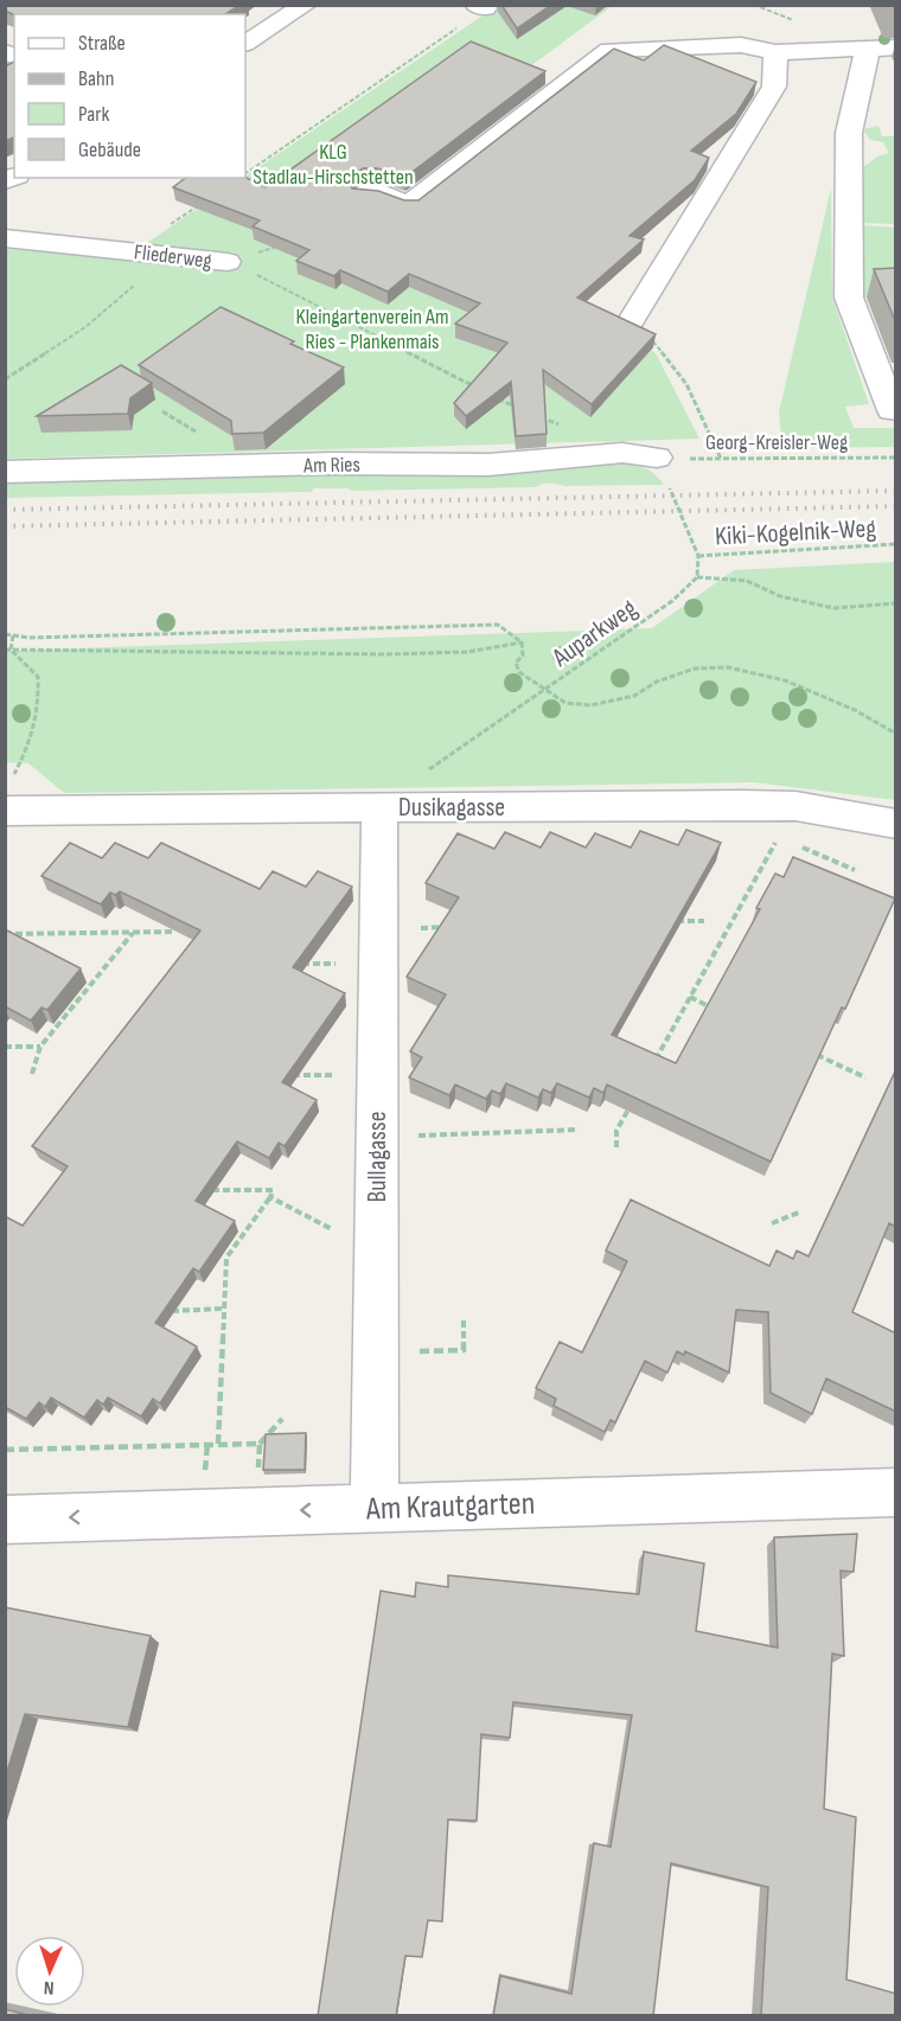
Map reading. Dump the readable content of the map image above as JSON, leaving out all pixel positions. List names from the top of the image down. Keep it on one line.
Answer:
{"streets":{"street":["Fliederweg","Am Ries","Dusikagasse","Bullagasse","Am Krautgarten"],"path":["Georg-Kreisler-Weg","Kiki-Kogelnik-Weg","Auparkweg"]},"crossings":[["Georg-Kreisler-Weg","Am Ries"],["Dusikagasse","Bullagasse"],["Bullagasse","Am Krautgarten"]],"one_way":["Am Krautgarten"],"parks":["KLG Stadlau-Hirschstetten","Kleingartenverein Am Ries - Plankenmais"],"legend":["Straße","Bahn","Park","Gebäude"],"north":"bottom"}
